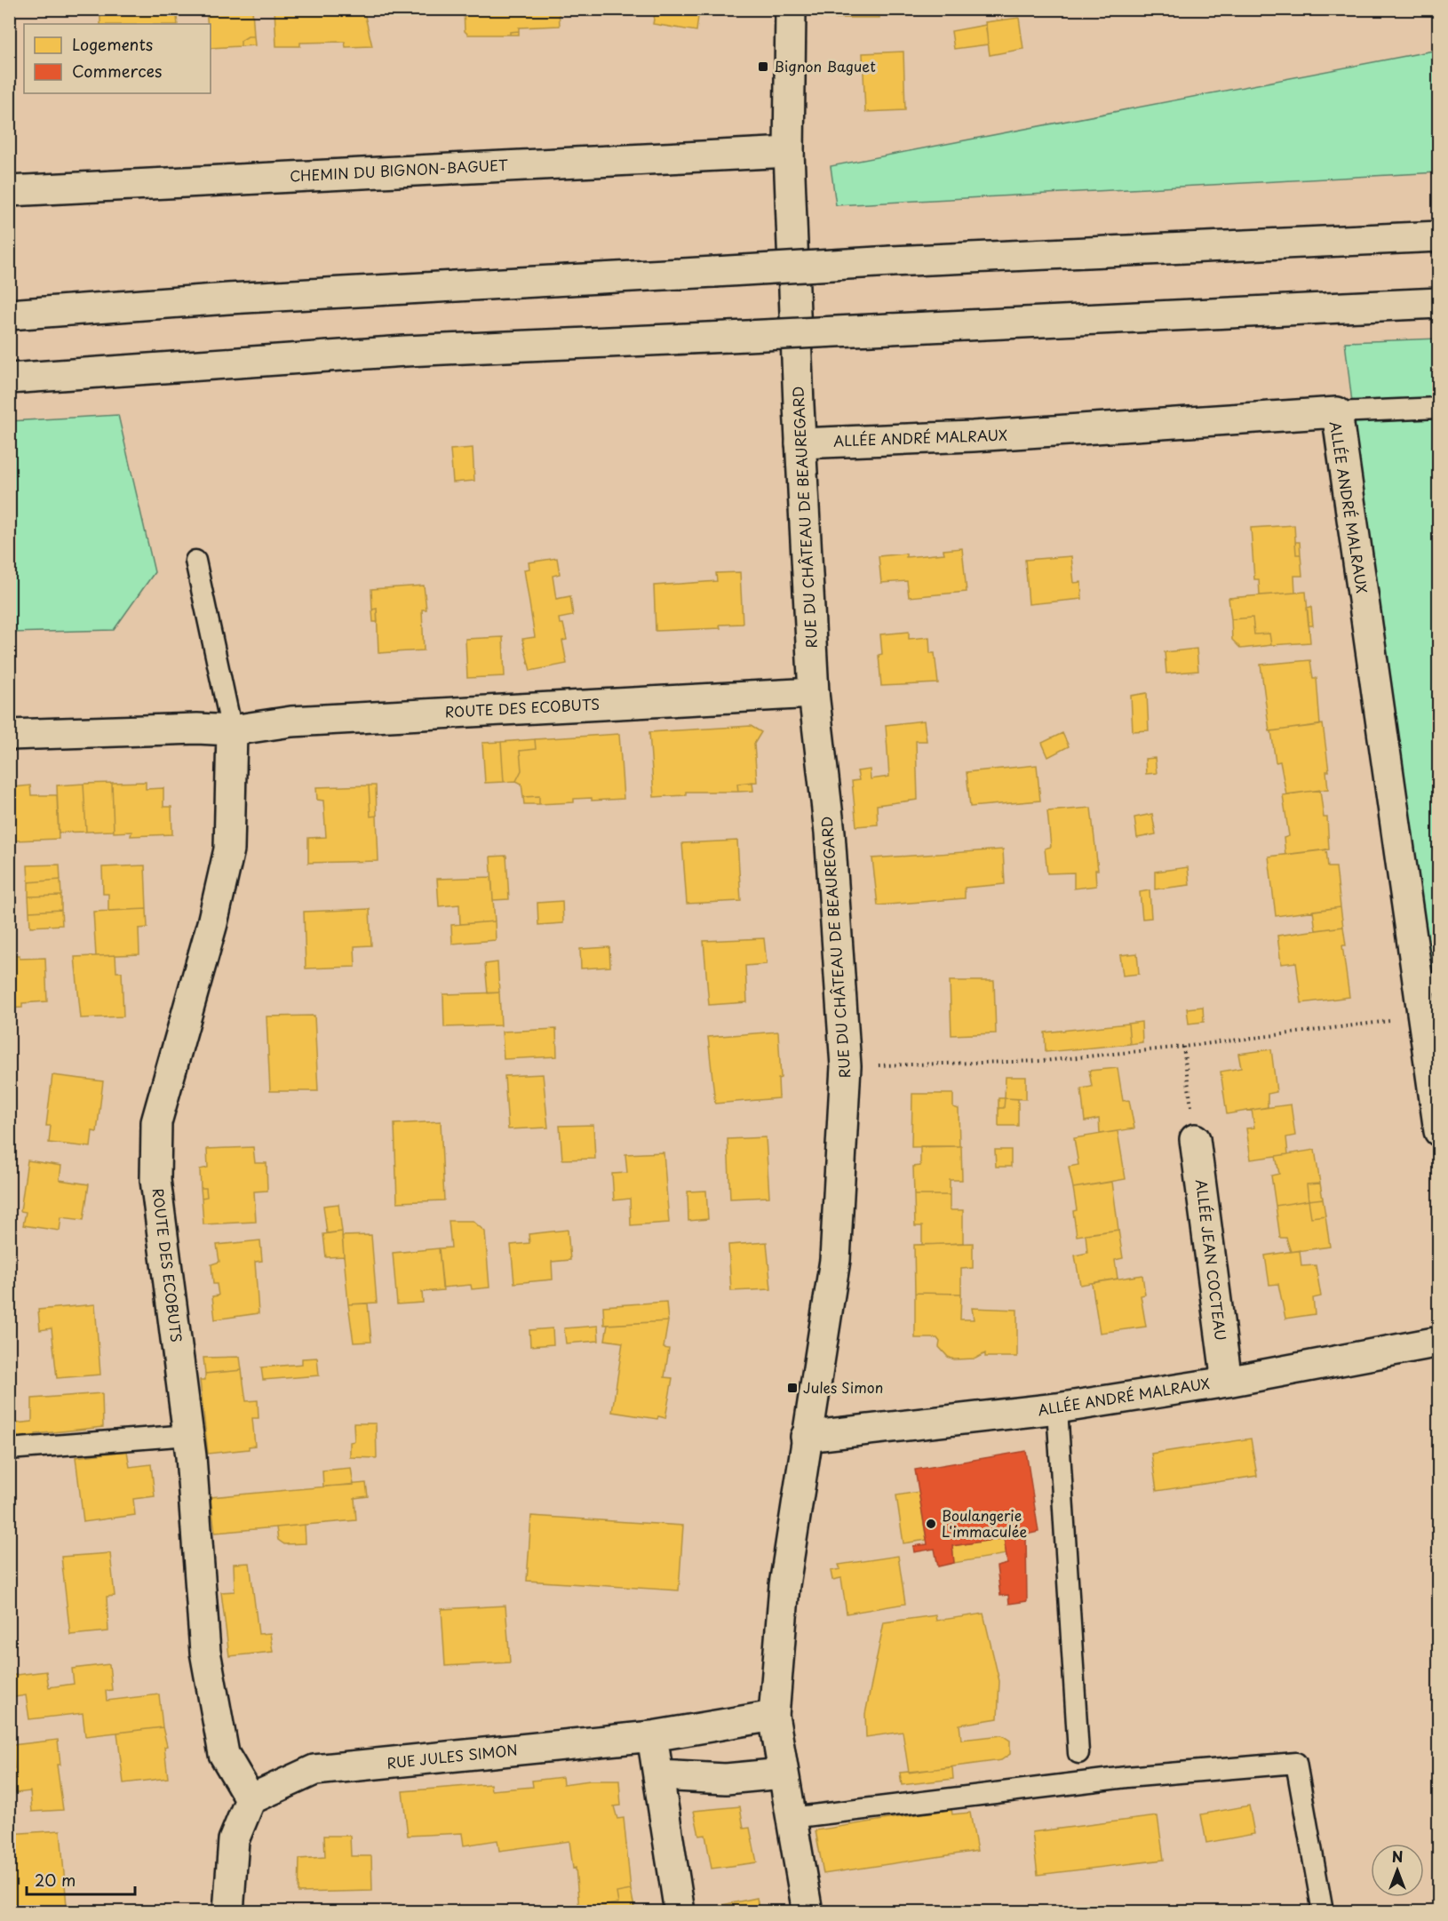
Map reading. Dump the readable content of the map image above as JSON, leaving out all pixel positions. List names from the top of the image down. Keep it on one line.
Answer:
{"streets":{"main road":["CHEMIN DU BIGNON-BAGUET","ALLÉE ANDRÉ MALRAUX","RUE DU CHÂTEAU DE BEAUREGARD","ROUTE DES ECOBUTS","ALLÉE JEAN COCTEAU","RUE JULES SIMON"]},"crossings":[["CHEMIN DU BIGNON-BAGUET","RUE DU CHÂTEAU DE BEAUREGARD"],["ALLÉE ANDRÉ MALRAUX","RUE DU CHÂTEAU DE BEAUREGARD"],["ALLÉE ANDRÉ MALRAUX","ALLÉE JEAN COCTEAU"],["RUE DU CHÂTEAU DE BEAUREGARD","ROUTE DES ECOBUTS"],["RUE DU CHÂTEAU DE BEAUREGARD","RUE JULES SIMON"],["ROUTE DES ECOBUTS","RUE JULES SIMON"]],"places":{"transit":["Bignon Baguet","Jules Simon"],"other":["Boulangerie L'immaculée"]},"legend":["Logements","Commerces"],"scale_bar":"20 m","north":"top"}
